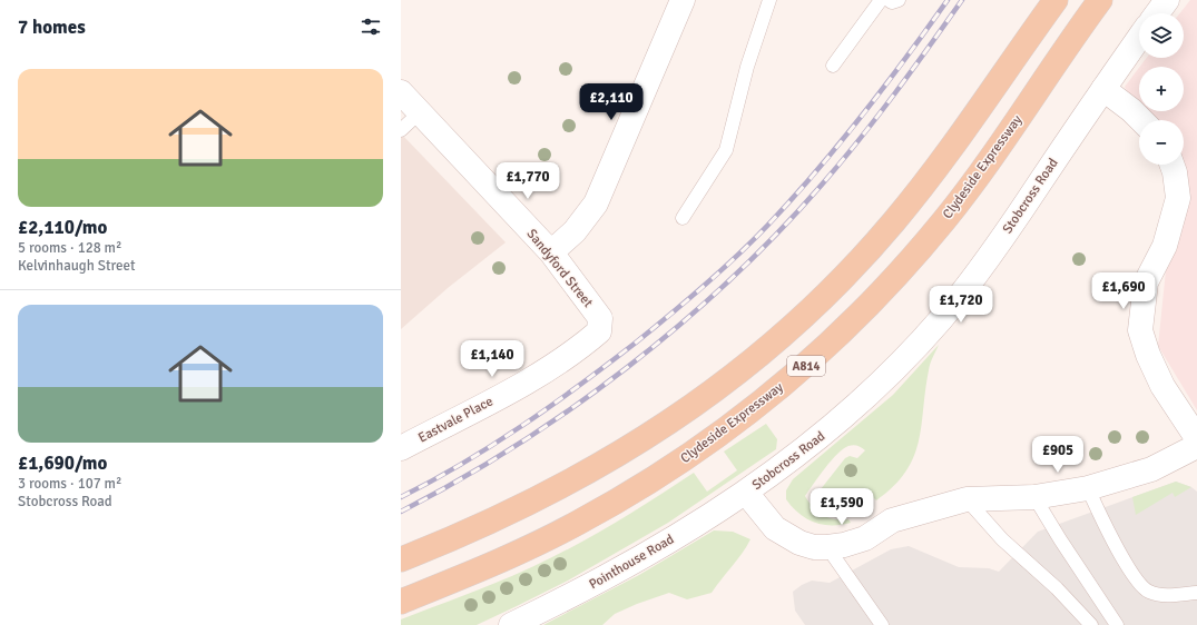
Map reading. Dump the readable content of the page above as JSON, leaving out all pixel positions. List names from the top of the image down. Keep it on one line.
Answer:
{"streets":{"main road":["Clydeside Expressway","A814"],"street":["Stobcross Road","Sandyford Street","Eastvale Place","Pointhouse Road"]},"crossings":[["Stobcross Road","Pointhouse Road"],["Sandyford Street","Eastvale Place"]],"page":{"heading":"7 homes","map_buttons":["+","−"],"list":[{"name":"£2,110/mo","note":"5 rooms · 128 m² · Kelvinhaugh Street"},{"name":"£1,690/mo","note":"3 rooms · 107 m² · Stobcross Road"}],"price":["£2,110","£1,770","£1,690","£1,720","£1,140","£905","£1,590"]}}
